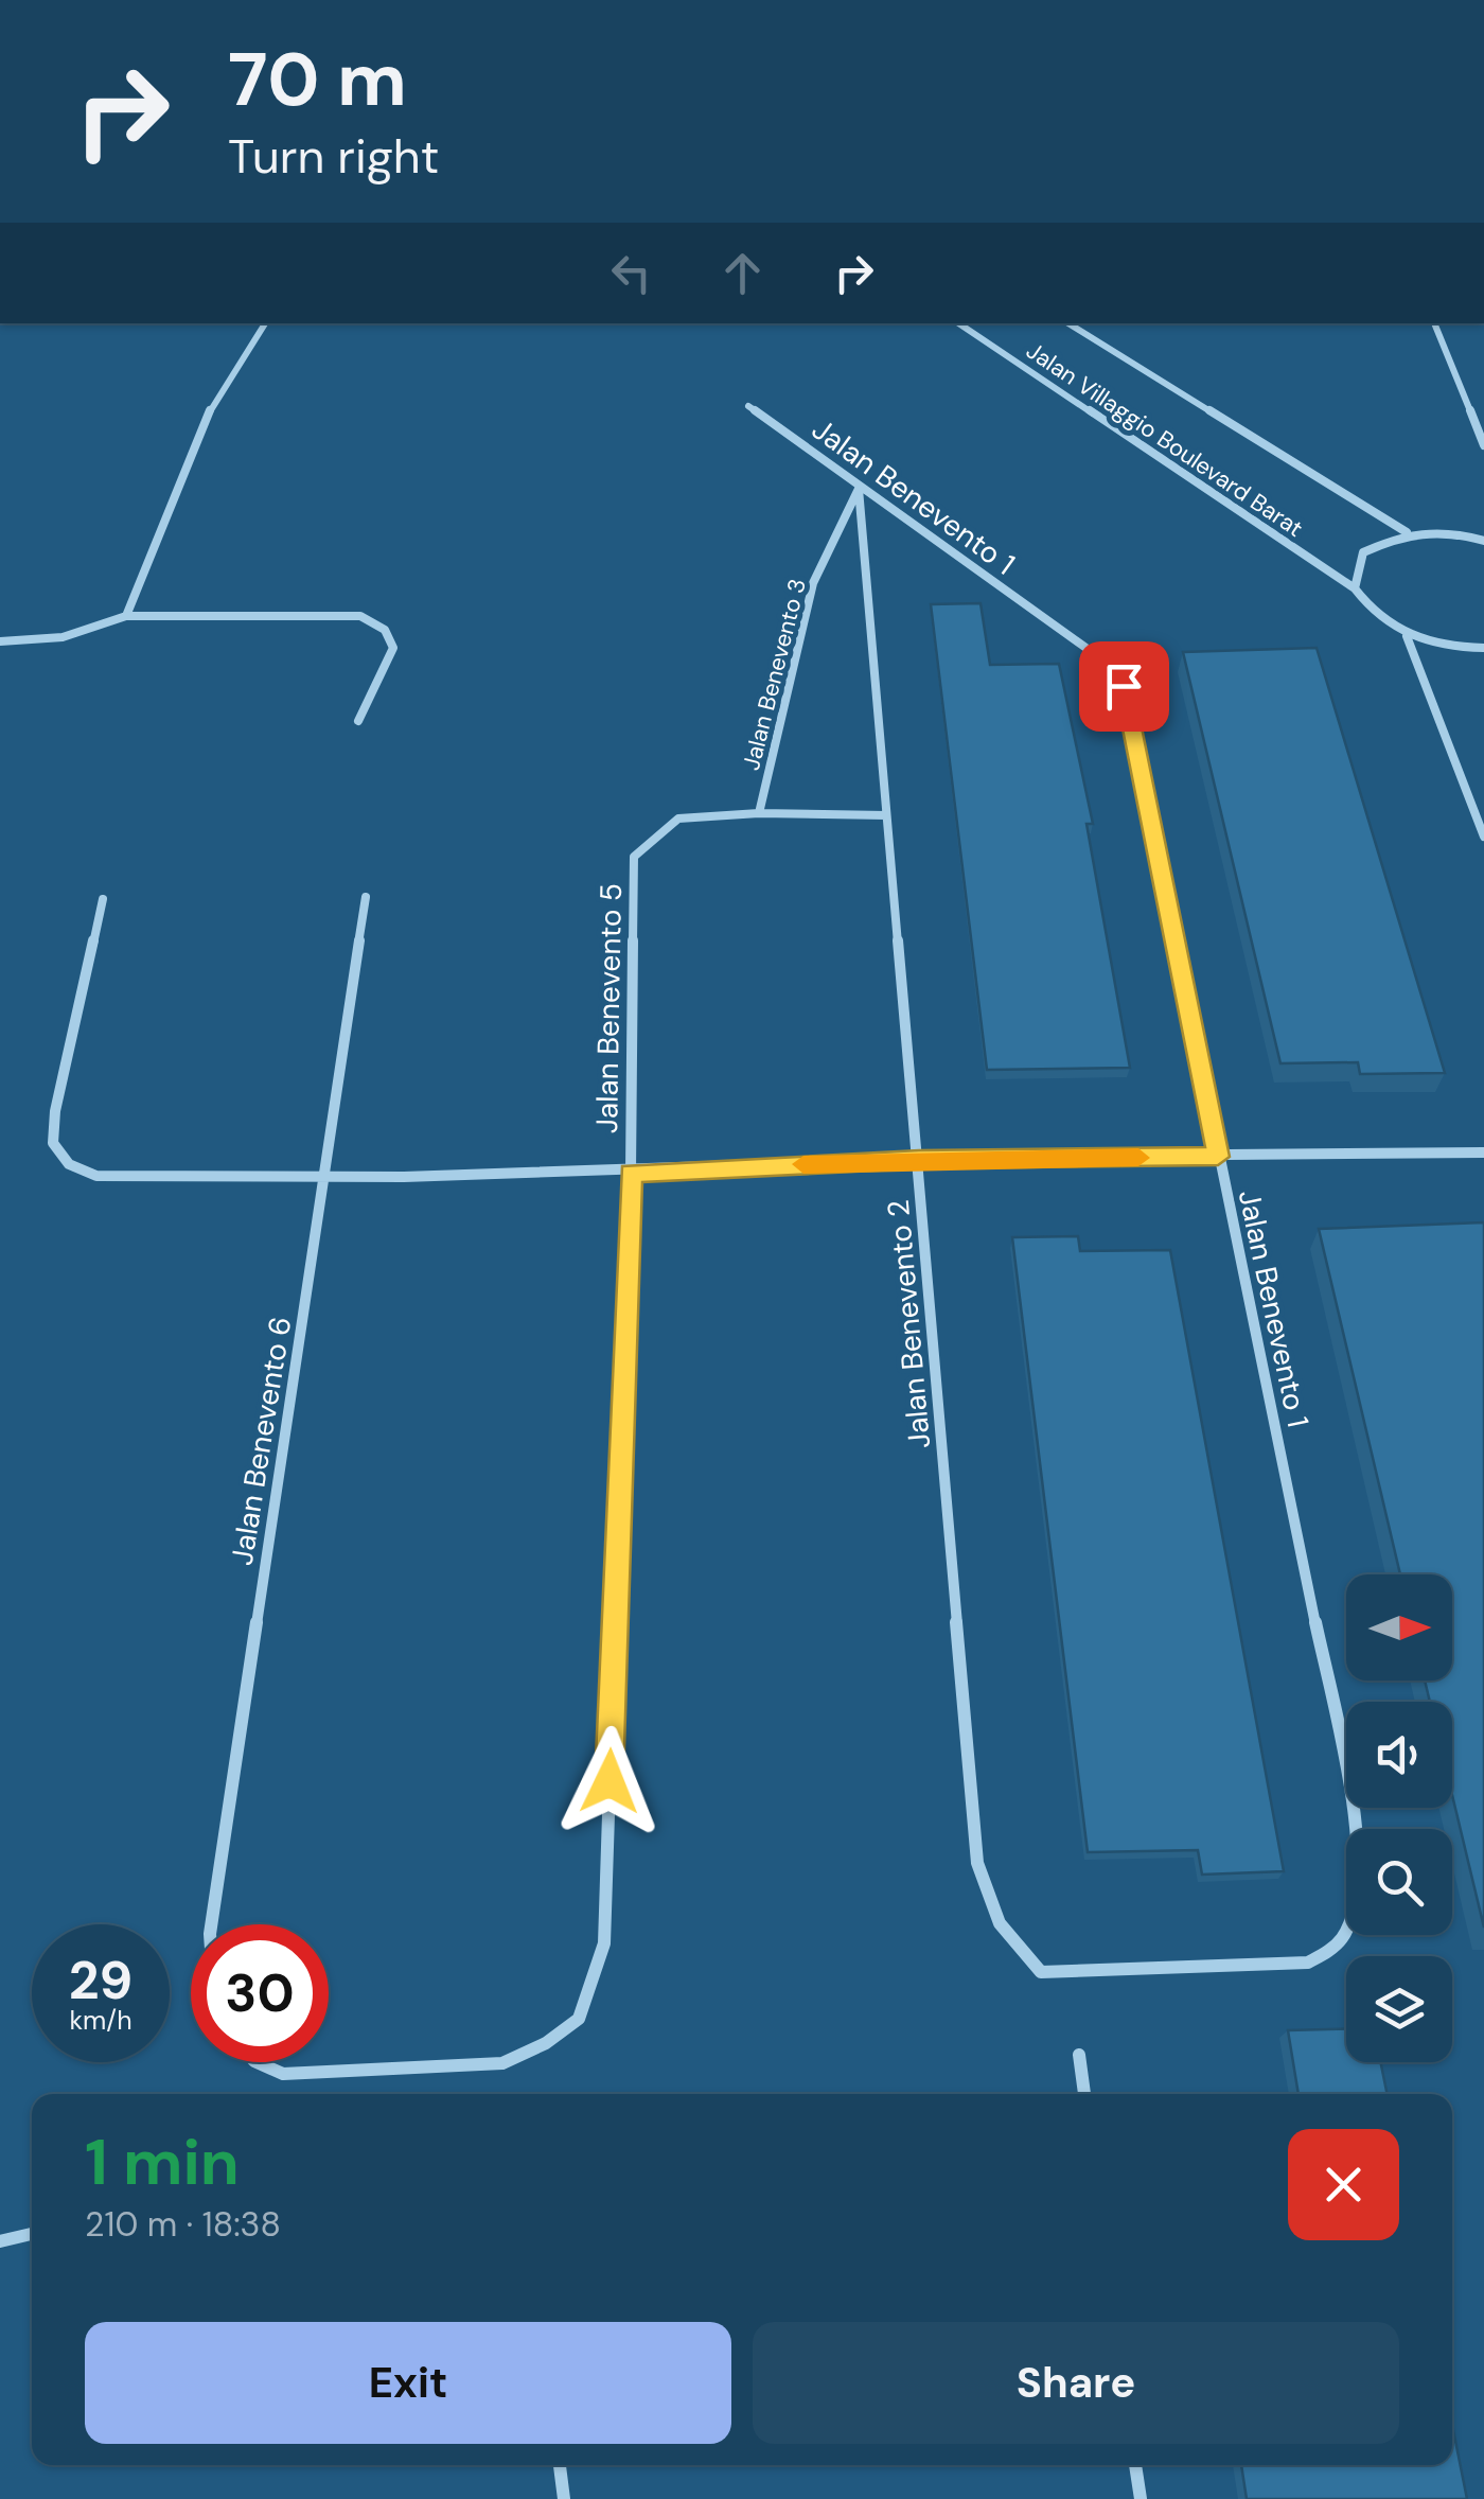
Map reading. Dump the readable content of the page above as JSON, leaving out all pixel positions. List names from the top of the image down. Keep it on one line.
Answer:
{"streets":{"street":["Jalan Villaggio Boulevard Barat","Jalan Benevento 1","Jalan Benevento 3","Jalan Benevento 5","Jalan Benevento 2","Jalan Benevento 6"]},"crossings":[["Jalan Benevento 1","Jalan Benevento 3"],["Jalan Benevento 1","Jalan Benevento 2"],["Jalan Benevento 3","Jalan Benevento 5"],["Jalan Benevento 3","Jalan Benevento 2"]],"north":"right","page":{"turn":["70 m","Turn right"],"speed":"29 km/h","limit":"30","heading":["1 min","210 m · 18:38"],"buttons":["Exit","Share"]}}
